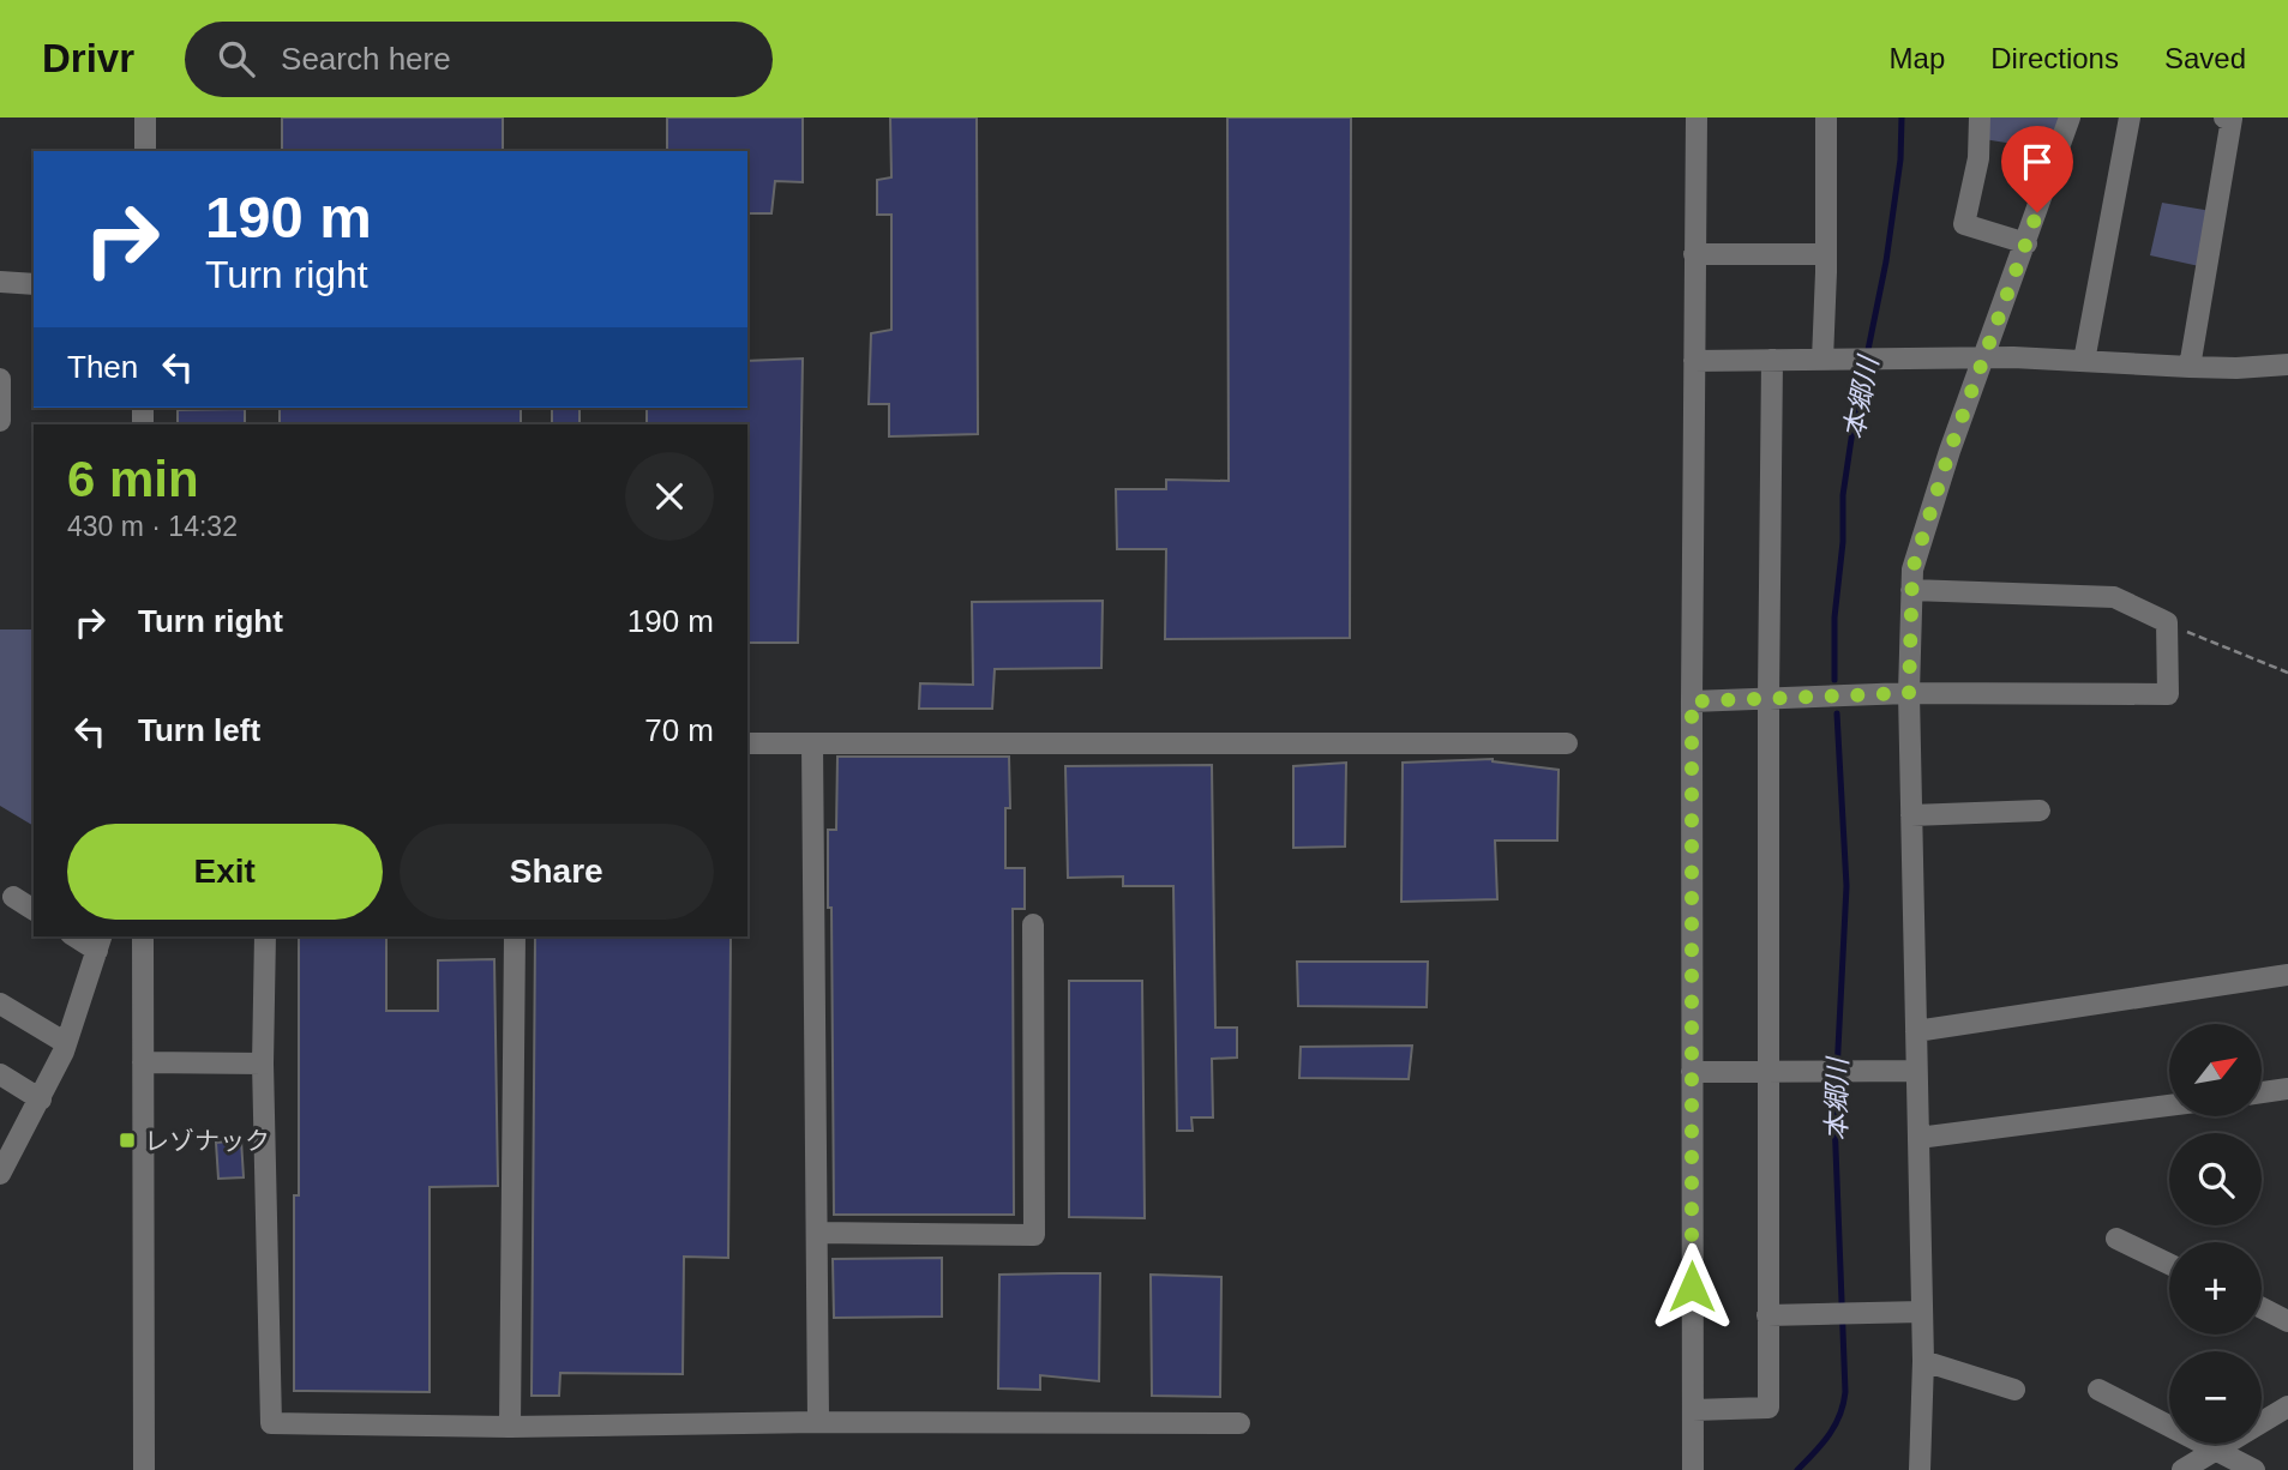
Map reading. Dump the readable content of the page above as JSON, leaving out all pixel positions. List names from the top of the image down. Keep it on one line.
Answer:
{"water":["本郷川"],"places":{"transit":["レゾナック"]},"north":"top right","page":{"header":"Drivr","search":"Search here","nav":["Map","Directions","Saved"],"turn":["190 m","Turn right"],"then":"Then","heading":["6 min","430 m · 14:32"],"list":[{"name":"Turn right","value":"190 m"},{"name":"Turn left","value":"70 m"}],"buttons":["Exit","Share"],"map_buttons":["+","−"]}}
